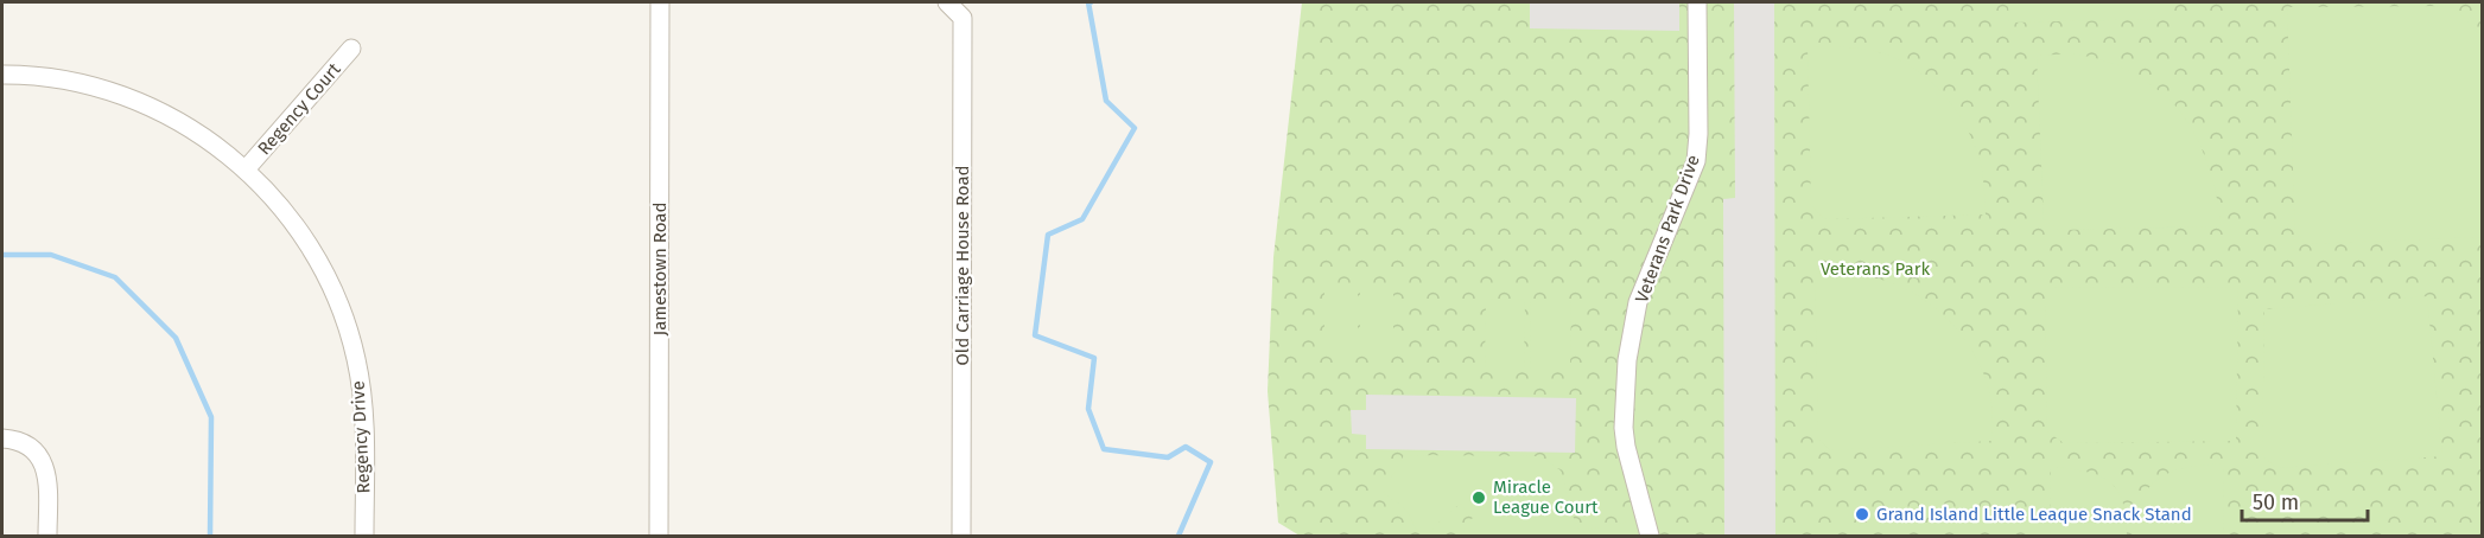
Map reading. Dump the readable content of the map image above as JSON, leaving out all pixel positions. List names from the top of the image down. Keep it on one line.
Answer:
{"streets":{"street":["Regency Court","Veterans Park Drive","Old Carriage House Road","Jamestown Road","Regency Drive"]},"crossings":[["Regency Court","Regency Drive"]],"parks":["Veterans Park"],"places":["Miracle League Court","Grand Island Little Leaque Snack Stand"],"scale_bar":"50 m"}
